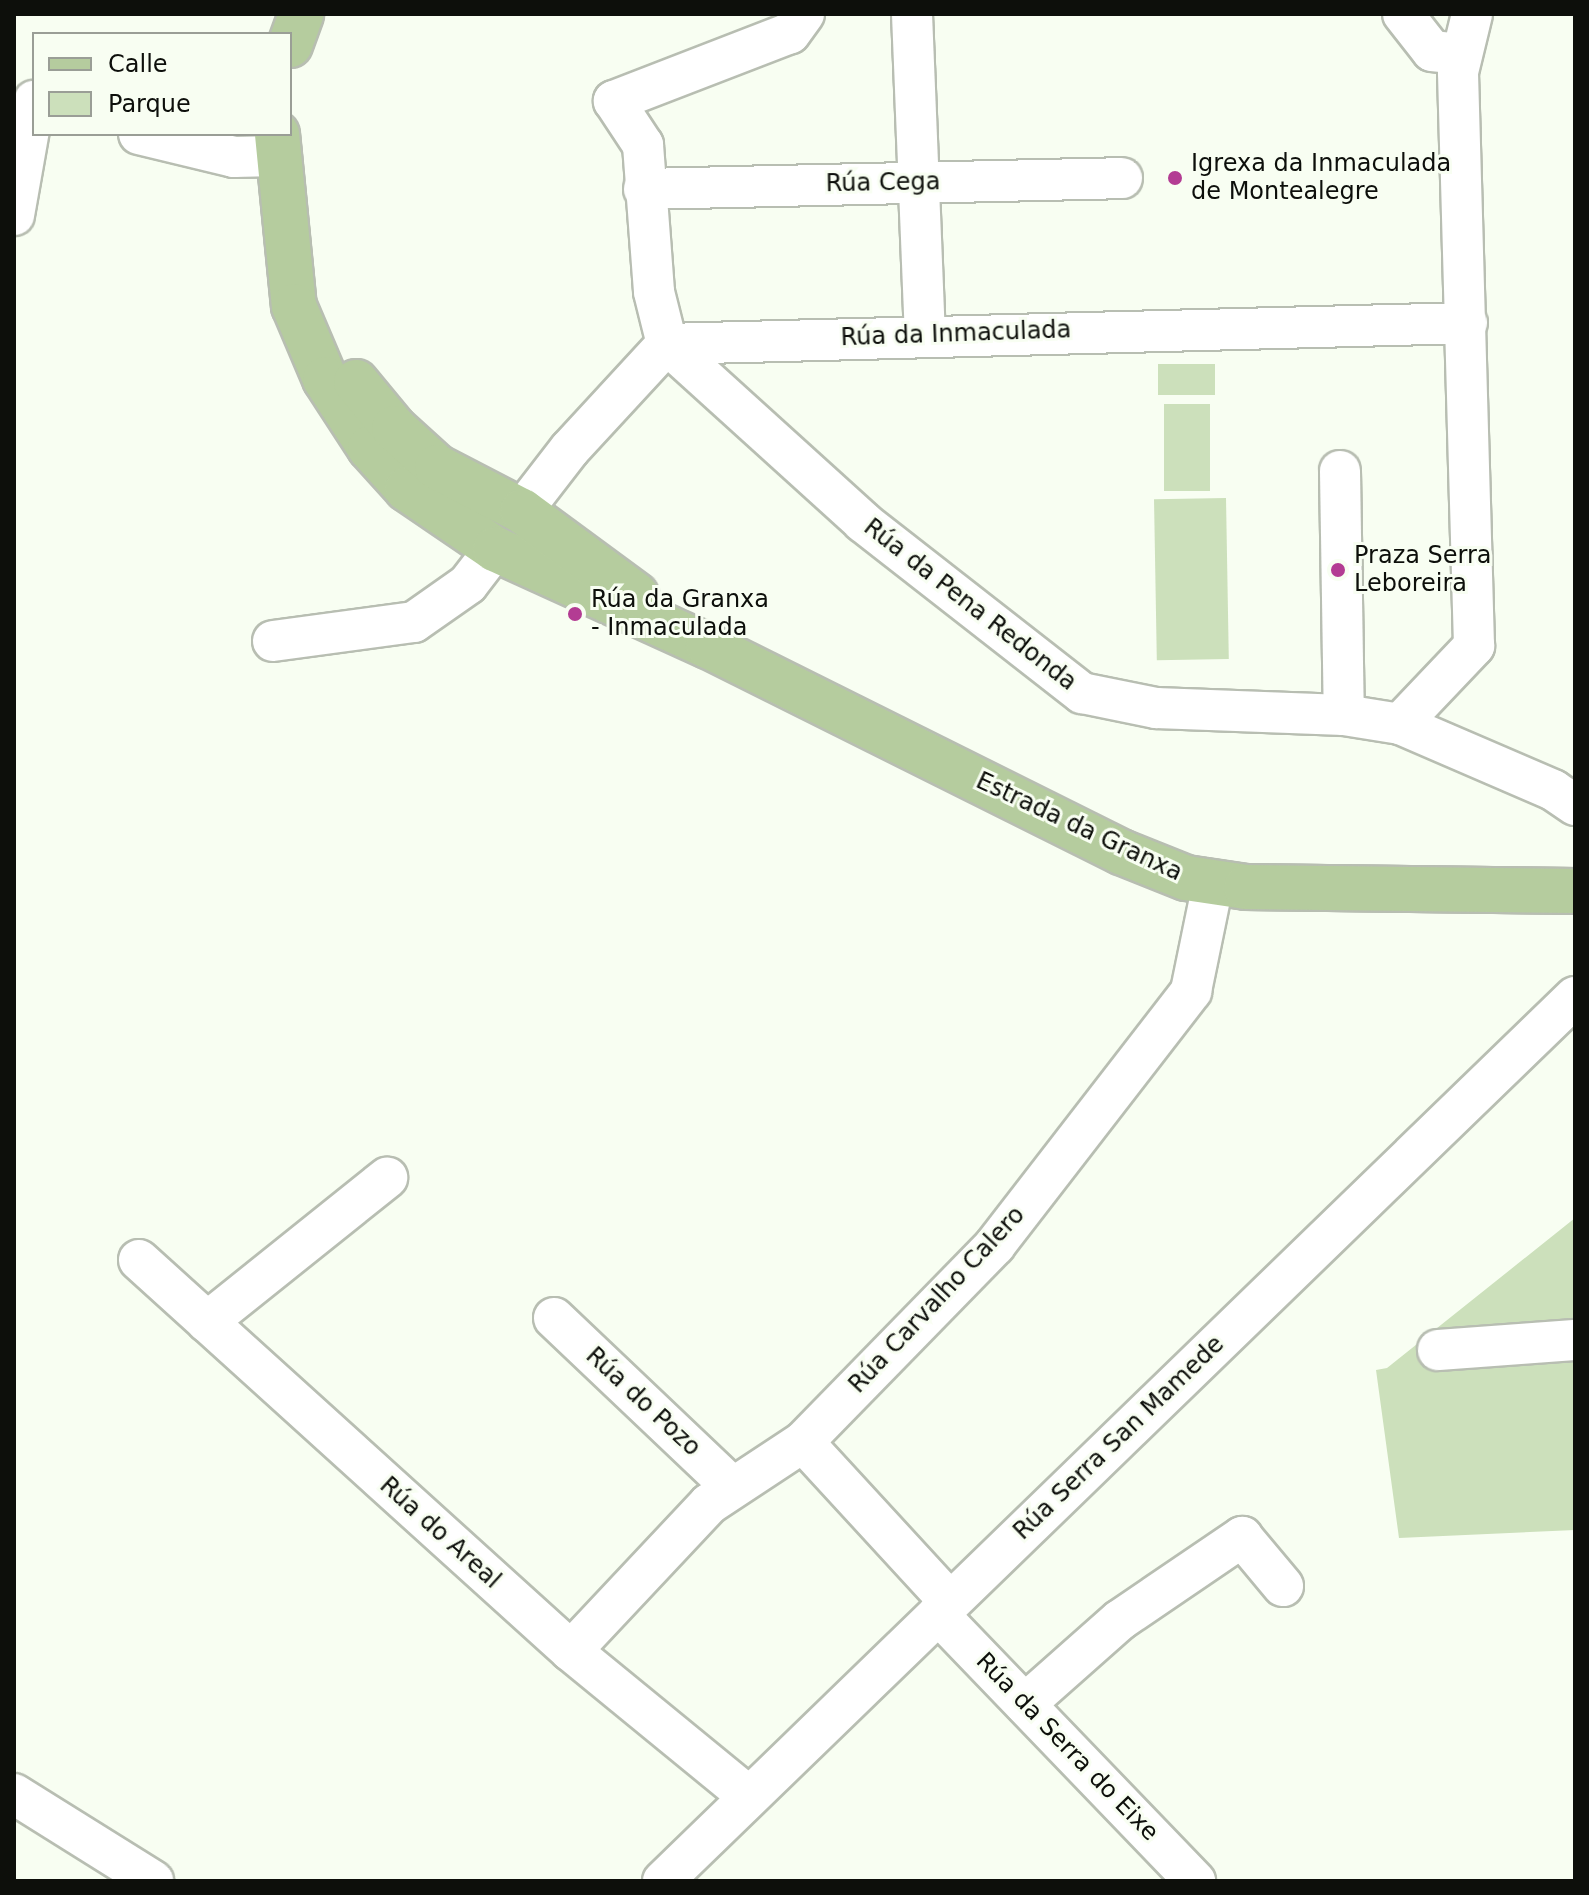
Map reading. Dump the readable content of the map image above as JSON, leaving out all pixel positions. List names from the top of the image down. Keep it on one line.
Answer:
{"streets":{"main road":["Estrada da Granxa"],"street":["Rúa Cega","Rúa da Inmaculada","Rúa da Pena Redonda","Rúa Carvalho Calero","Rúa do Pozo","Rúa Serra San Mamede","Rúa do Areal","Rúa da Serra do Eixe"]},"crossings":[["Rúa da Inmaculada","Rúa da Pena Redonda"],["Estrada da Granxa","Rúa Carvalho Calero"],["Rúa Carvalho Calero","Rúa do Pozo"],["Rúa Carvalho Calero","Rúa do Areal"],["Rúa Carvalho Calero","Rúa da Serra do Eixe"],["Rúa Serra San Mamede","Rúa do Areal"],["Rúa Serra San Mamede","Rúa da Serra do Eixe"]],"places":["Igrexa da Inmaculada de Montealegre","Praza Serra Leboreira","Rúa da Granxa - Inmaculada"],"legend":["Calle","Parque"]}
